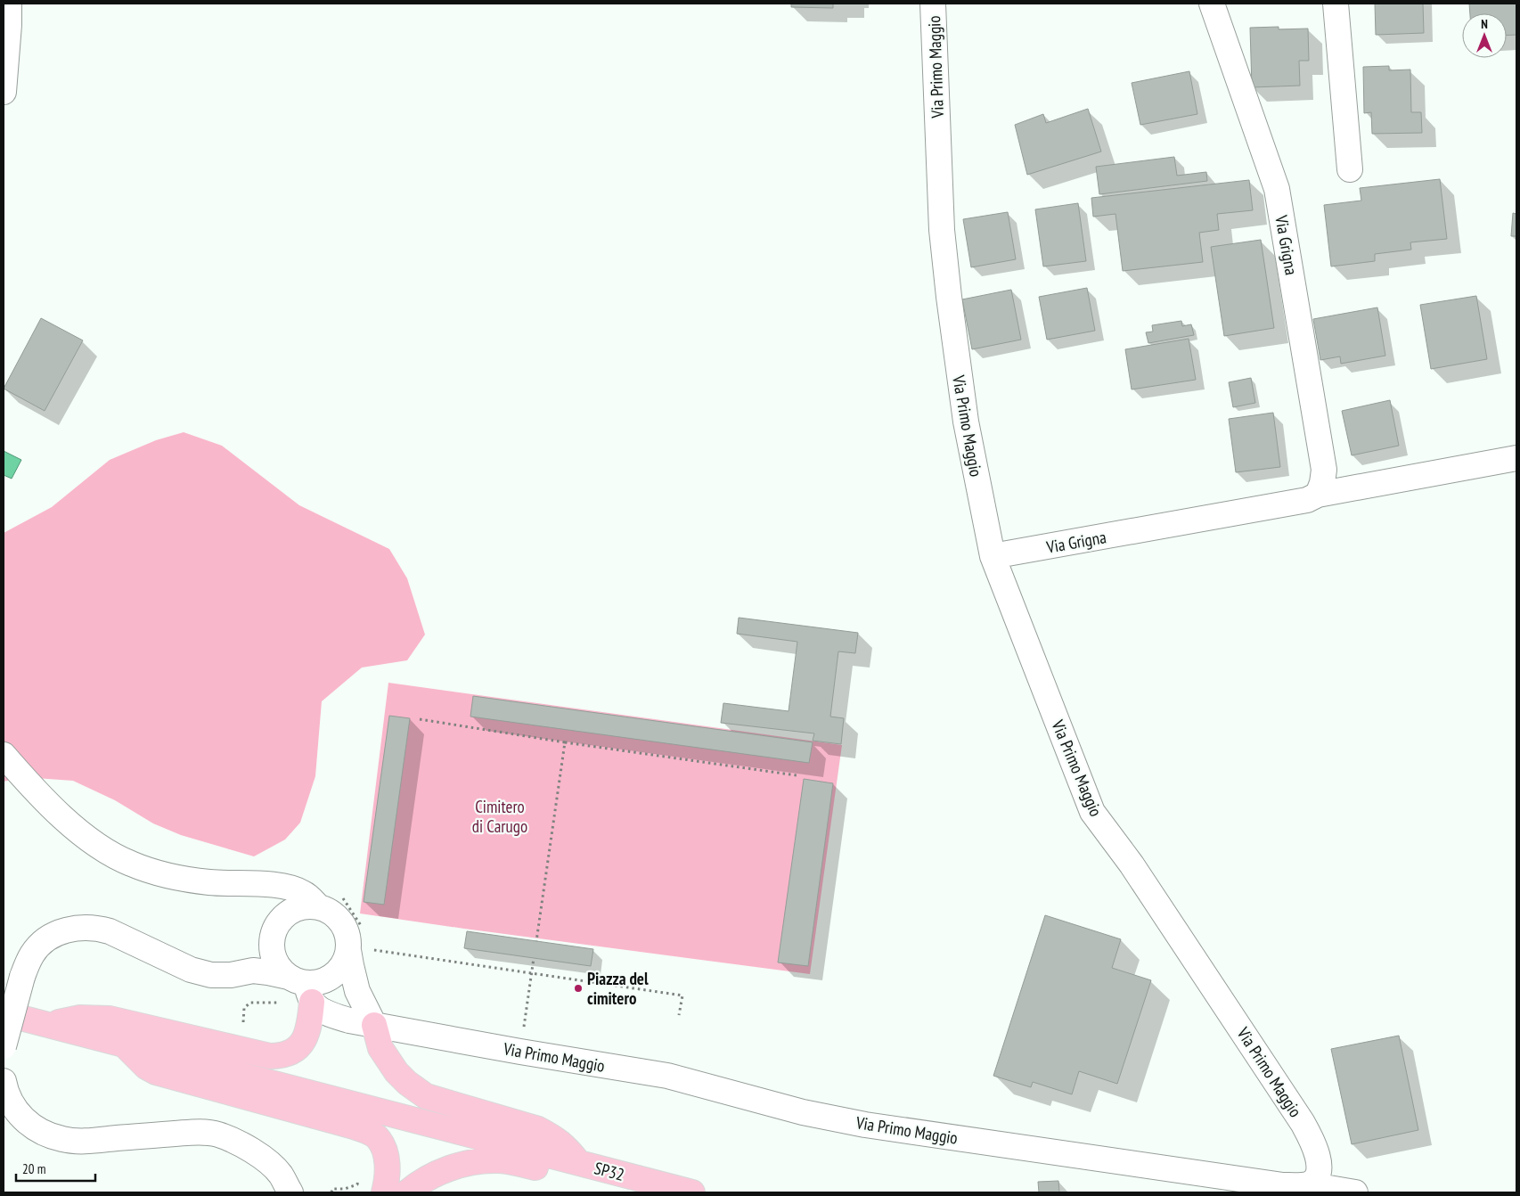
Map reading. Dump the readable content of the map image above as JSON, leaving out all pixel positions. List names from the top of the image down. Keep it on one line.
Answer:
{"streets":{"main road":["SP32"],"street":["Via Primo Maggio","Via Grigna"]},"crossings":[["Via Primo Maggio","Via Grigna"]],"parks":["Cimitero di Carugo"],"places":["Piazza del cimitero"],"scale_bar":"20 m","north":"top"}
